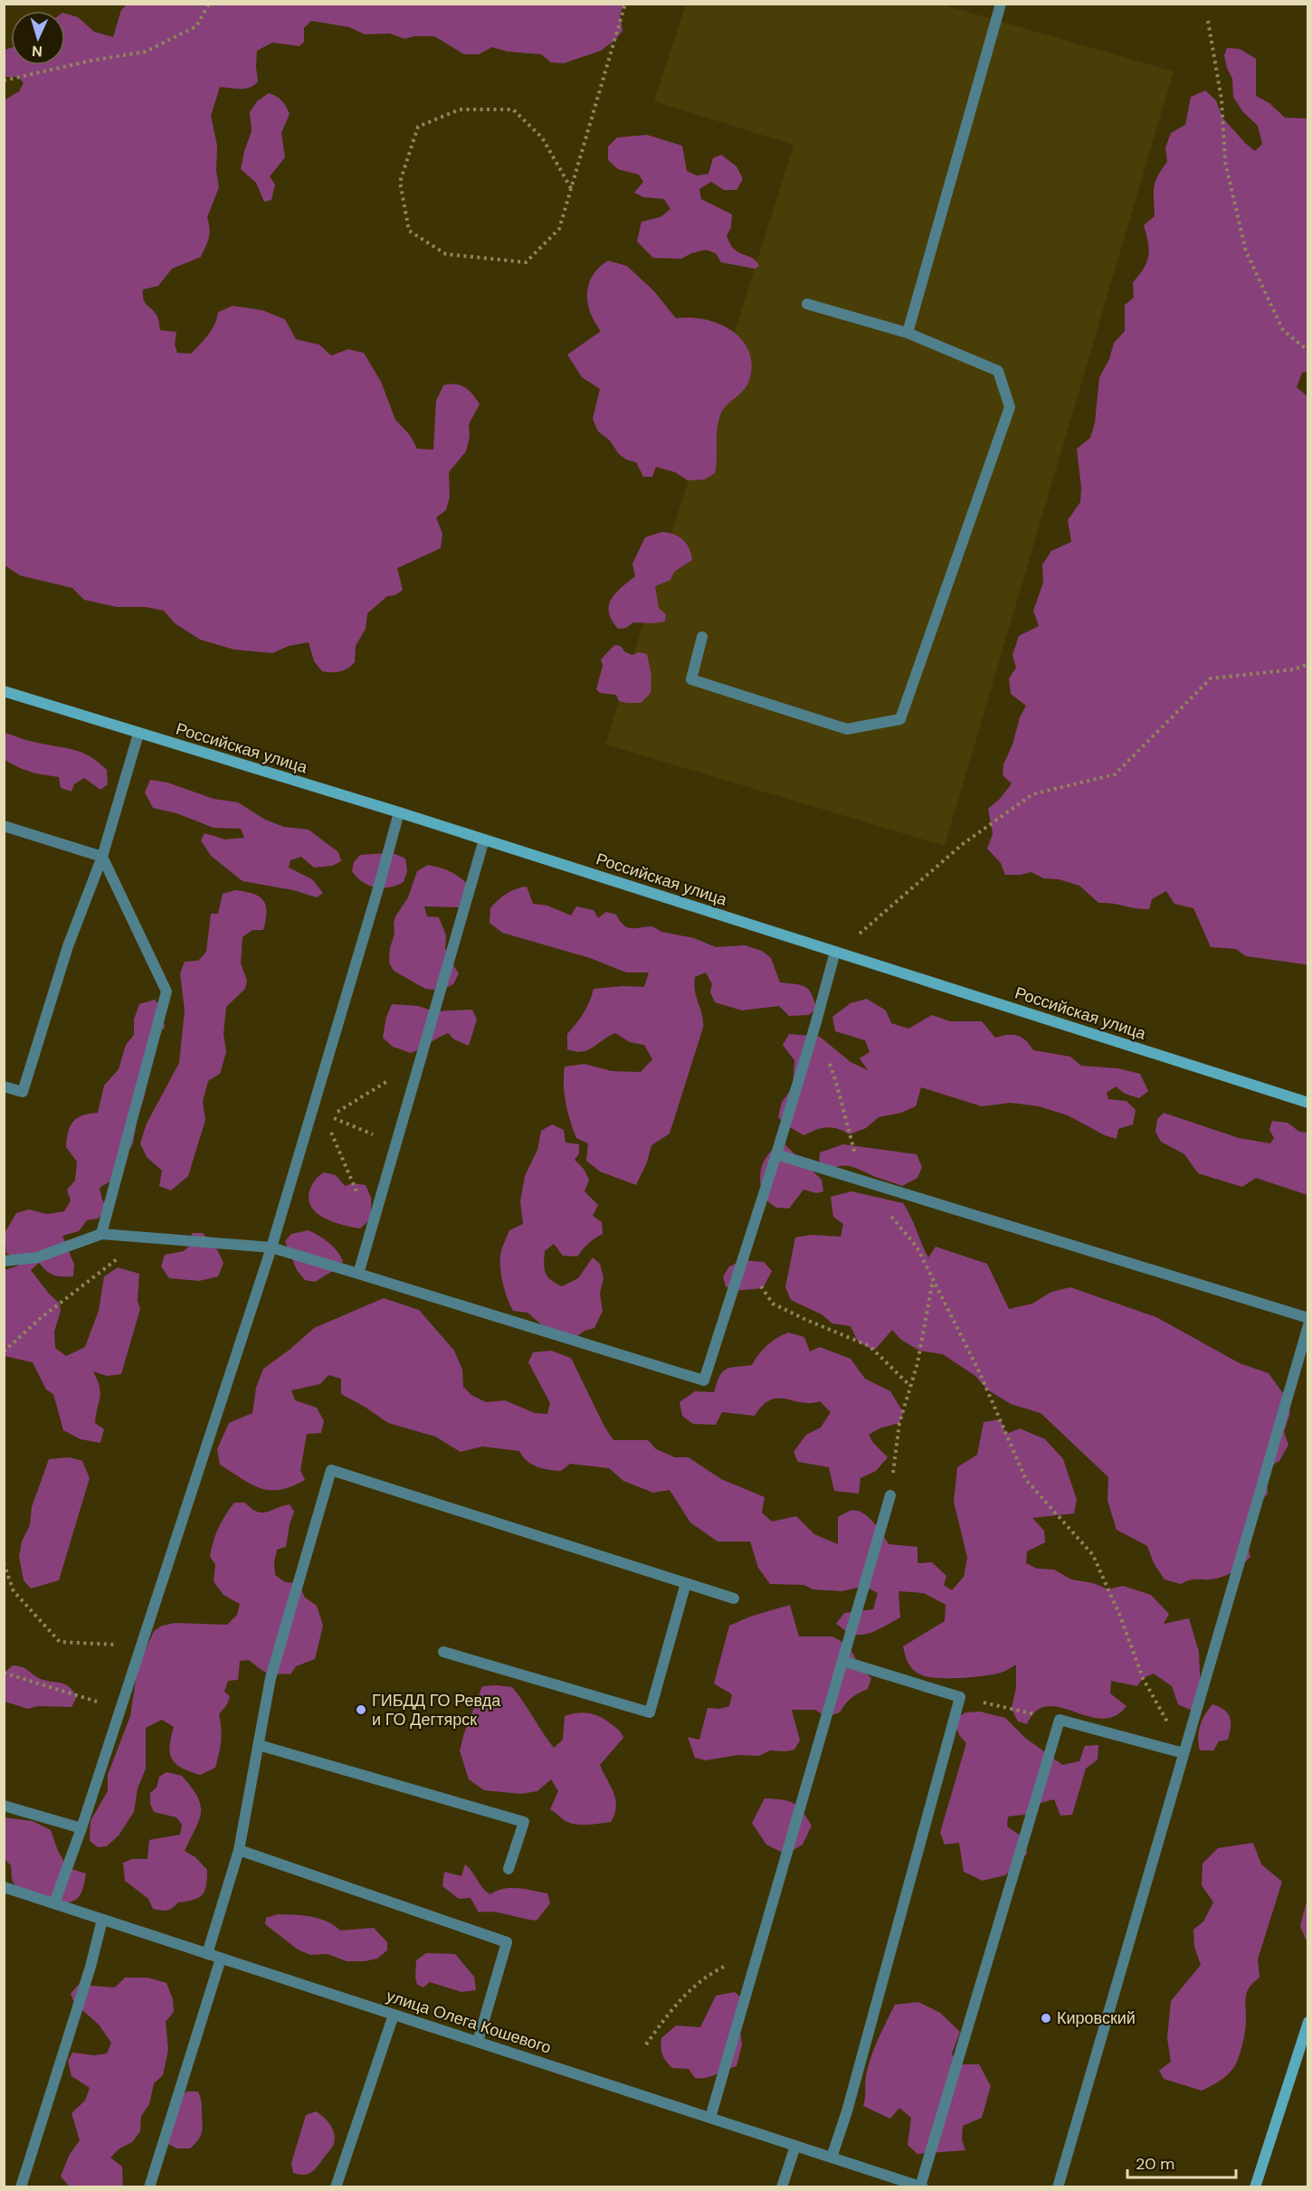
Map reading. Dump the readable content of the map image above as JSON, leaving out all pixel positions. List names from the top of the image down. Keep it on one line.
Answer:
{"streets":{"main road":["Российская улица"],"street":["улица Олега Кошевого"]},"places":["ГИБДД ГО Ревда и ГО Дегтярск","Кировский"],"scale_bar":"20 m","north":"bottom"}
